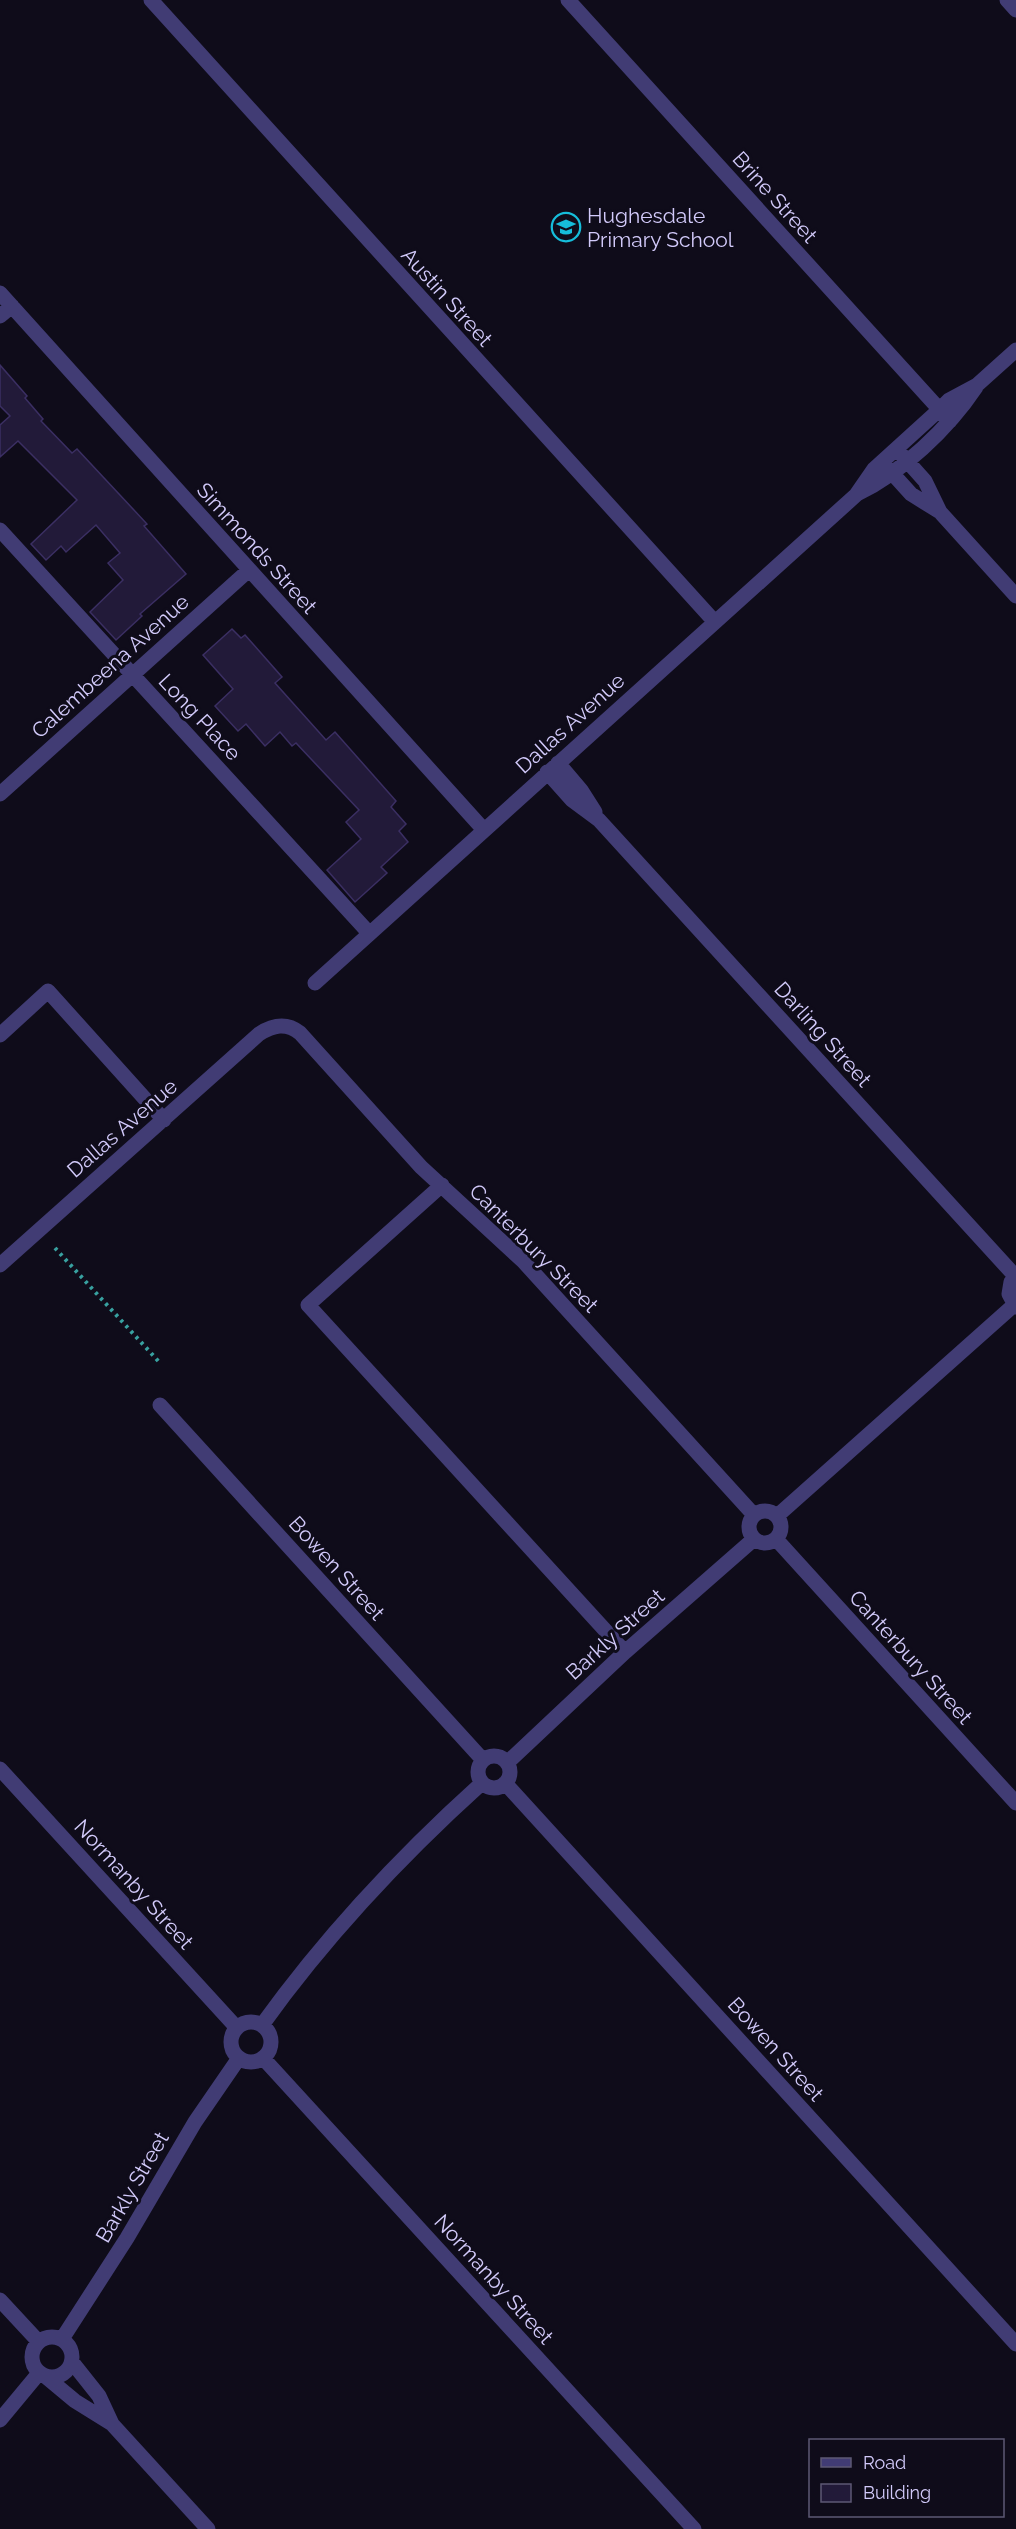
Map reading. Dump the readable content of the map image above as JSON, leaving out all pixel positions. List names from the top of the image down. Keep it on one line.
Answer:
{"streets":{"street":["Brine Street","Austin Street","Simmonds Street","Calembeena Avenue","Long Place","Dallas Avenue","Darling Street","Canterbury Street","Bowen Street","Barkly Street","Normanby Street"]},"crossings":[["Brine Street","Dallas Avenue"],["Austin Street","Dallas Avenue"],["Simmonds Street","Calembeena Avenue"],["Simmonds Street","Dallas Avenue"],["Calembeena Avenue","Long Place"],["Long Place","Dallas Avenue"],["Dallas Avenue","Darling Street"],["Dallas Avenue","Canterbury Street"],["Canterbury Street","Barkly Street"],["Bowen Street","Barkly Street"],["Barkly Street","Normanby Street"]],"places":{"school or university":["Hughesdale Primary School"]},"legend":["Road","Building"]}
